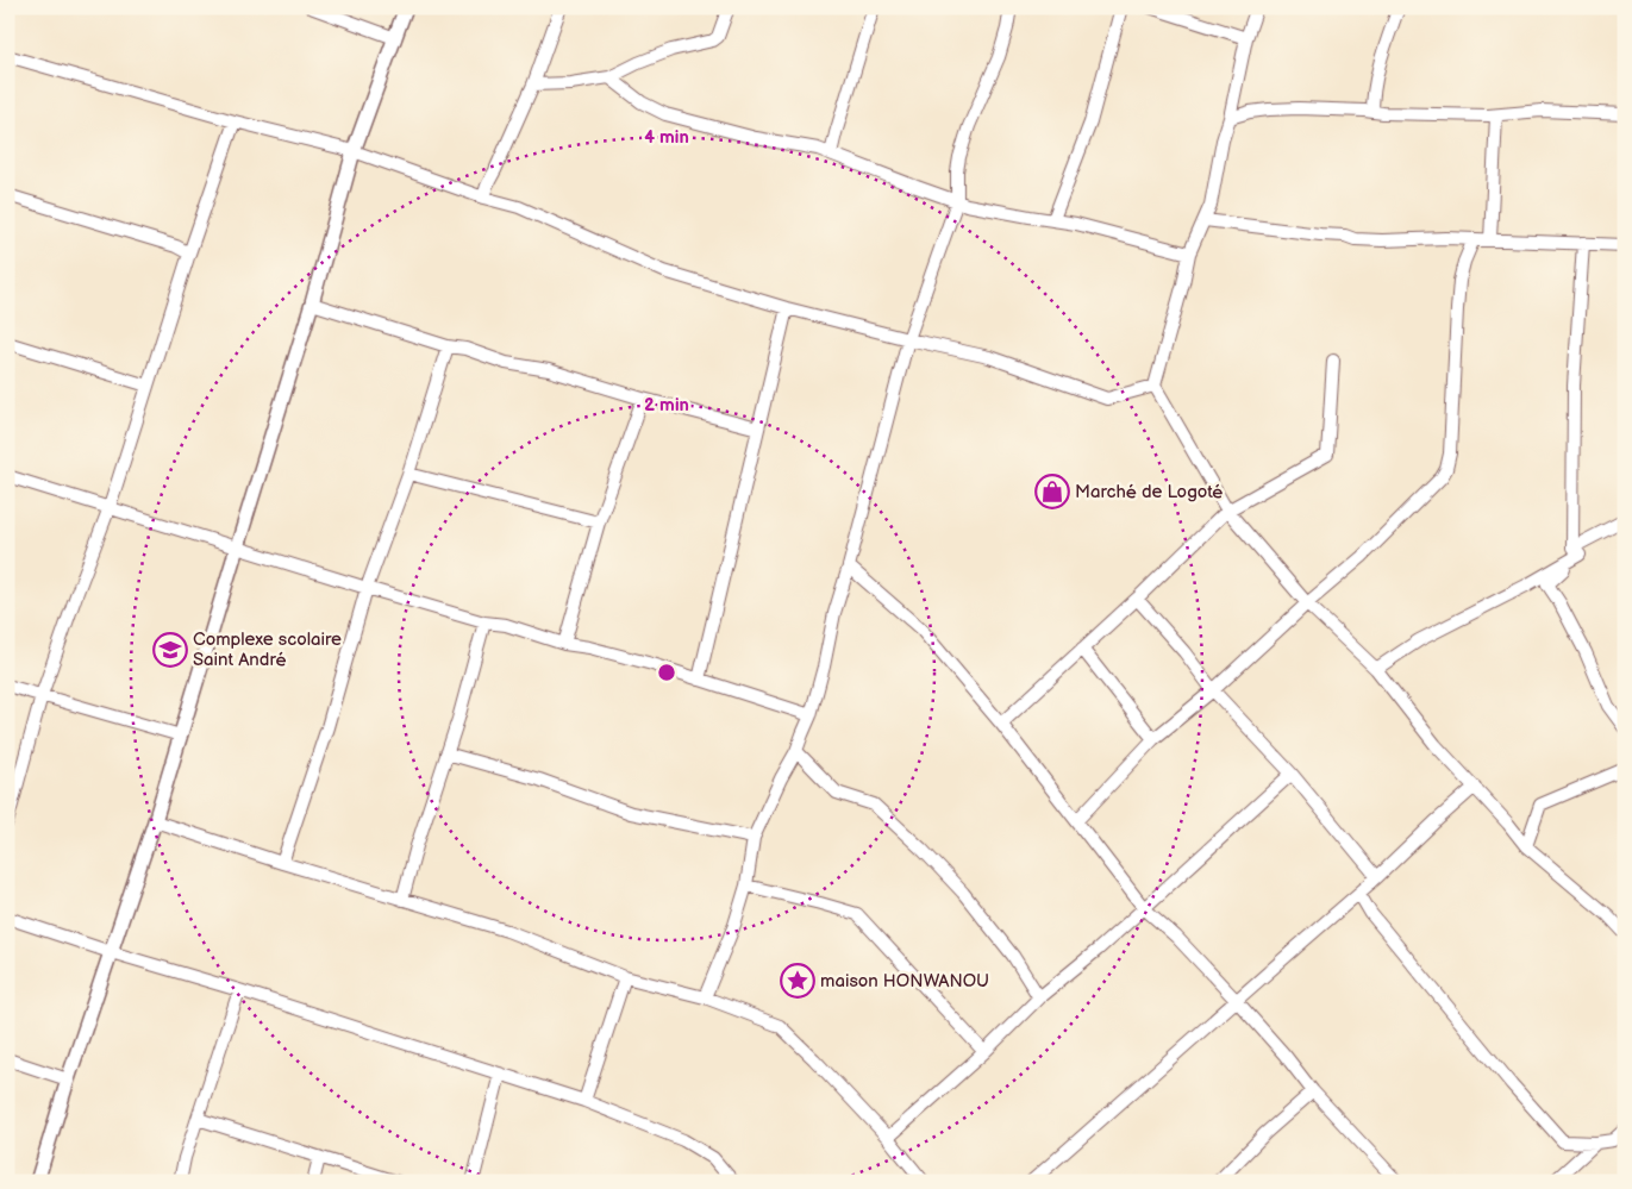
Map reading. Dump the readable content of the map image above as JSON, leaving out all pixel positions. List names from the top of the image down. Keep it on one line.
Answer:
{"places":{"shop":["Marché de Logoté"],"school or university":["Complexe scolaire Saint André"],"place":["maison HONWANOU"]},"rings":["4 min","2 min"]}
